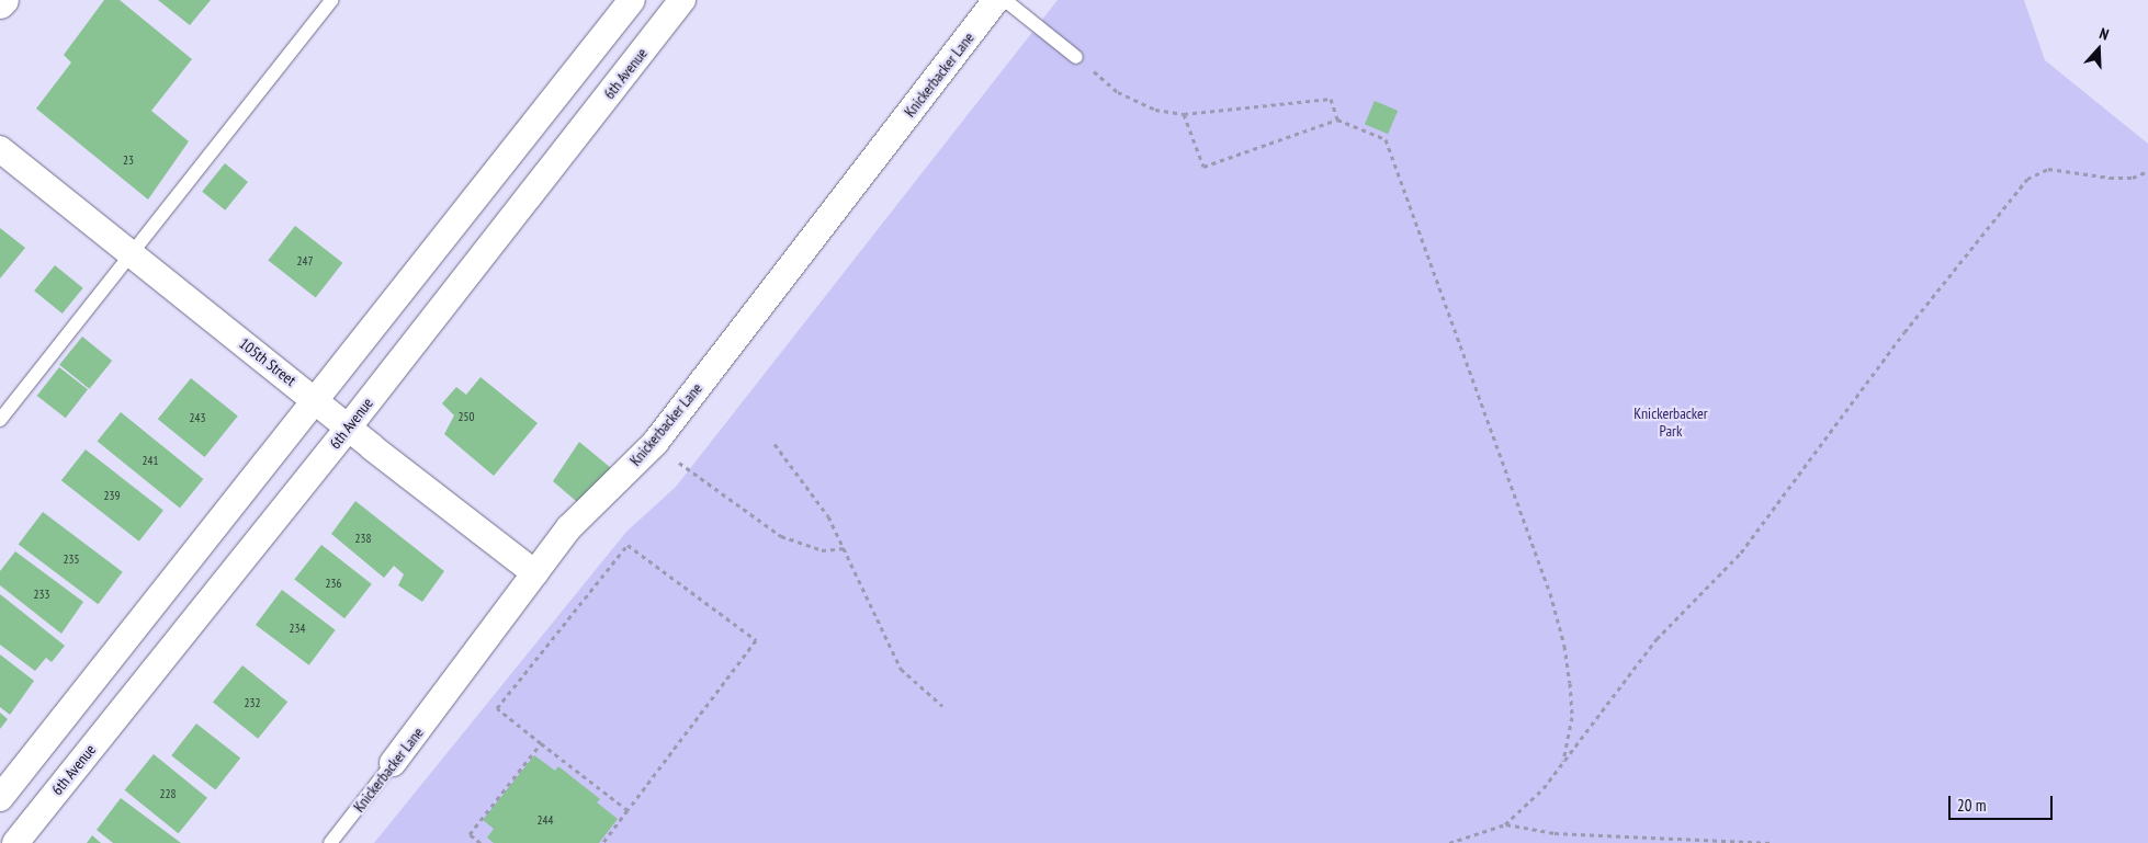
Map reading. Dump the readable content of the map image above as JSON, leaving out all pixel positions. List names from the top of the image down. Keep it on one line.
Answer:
{"streets":{"street":["6th Avenue","Knickerbacker Lane","105th Street"]},"crossings":[["6th Avenue","105th Street"],["Knickerbacker Lane","105th Street"]],"parks":["Knickerbacker Park"],"house_numbers":["23","247","250","243","241","239","238","235","236","233","234","232","228","244"],"scale_bar":"20 m","north":"top"}
